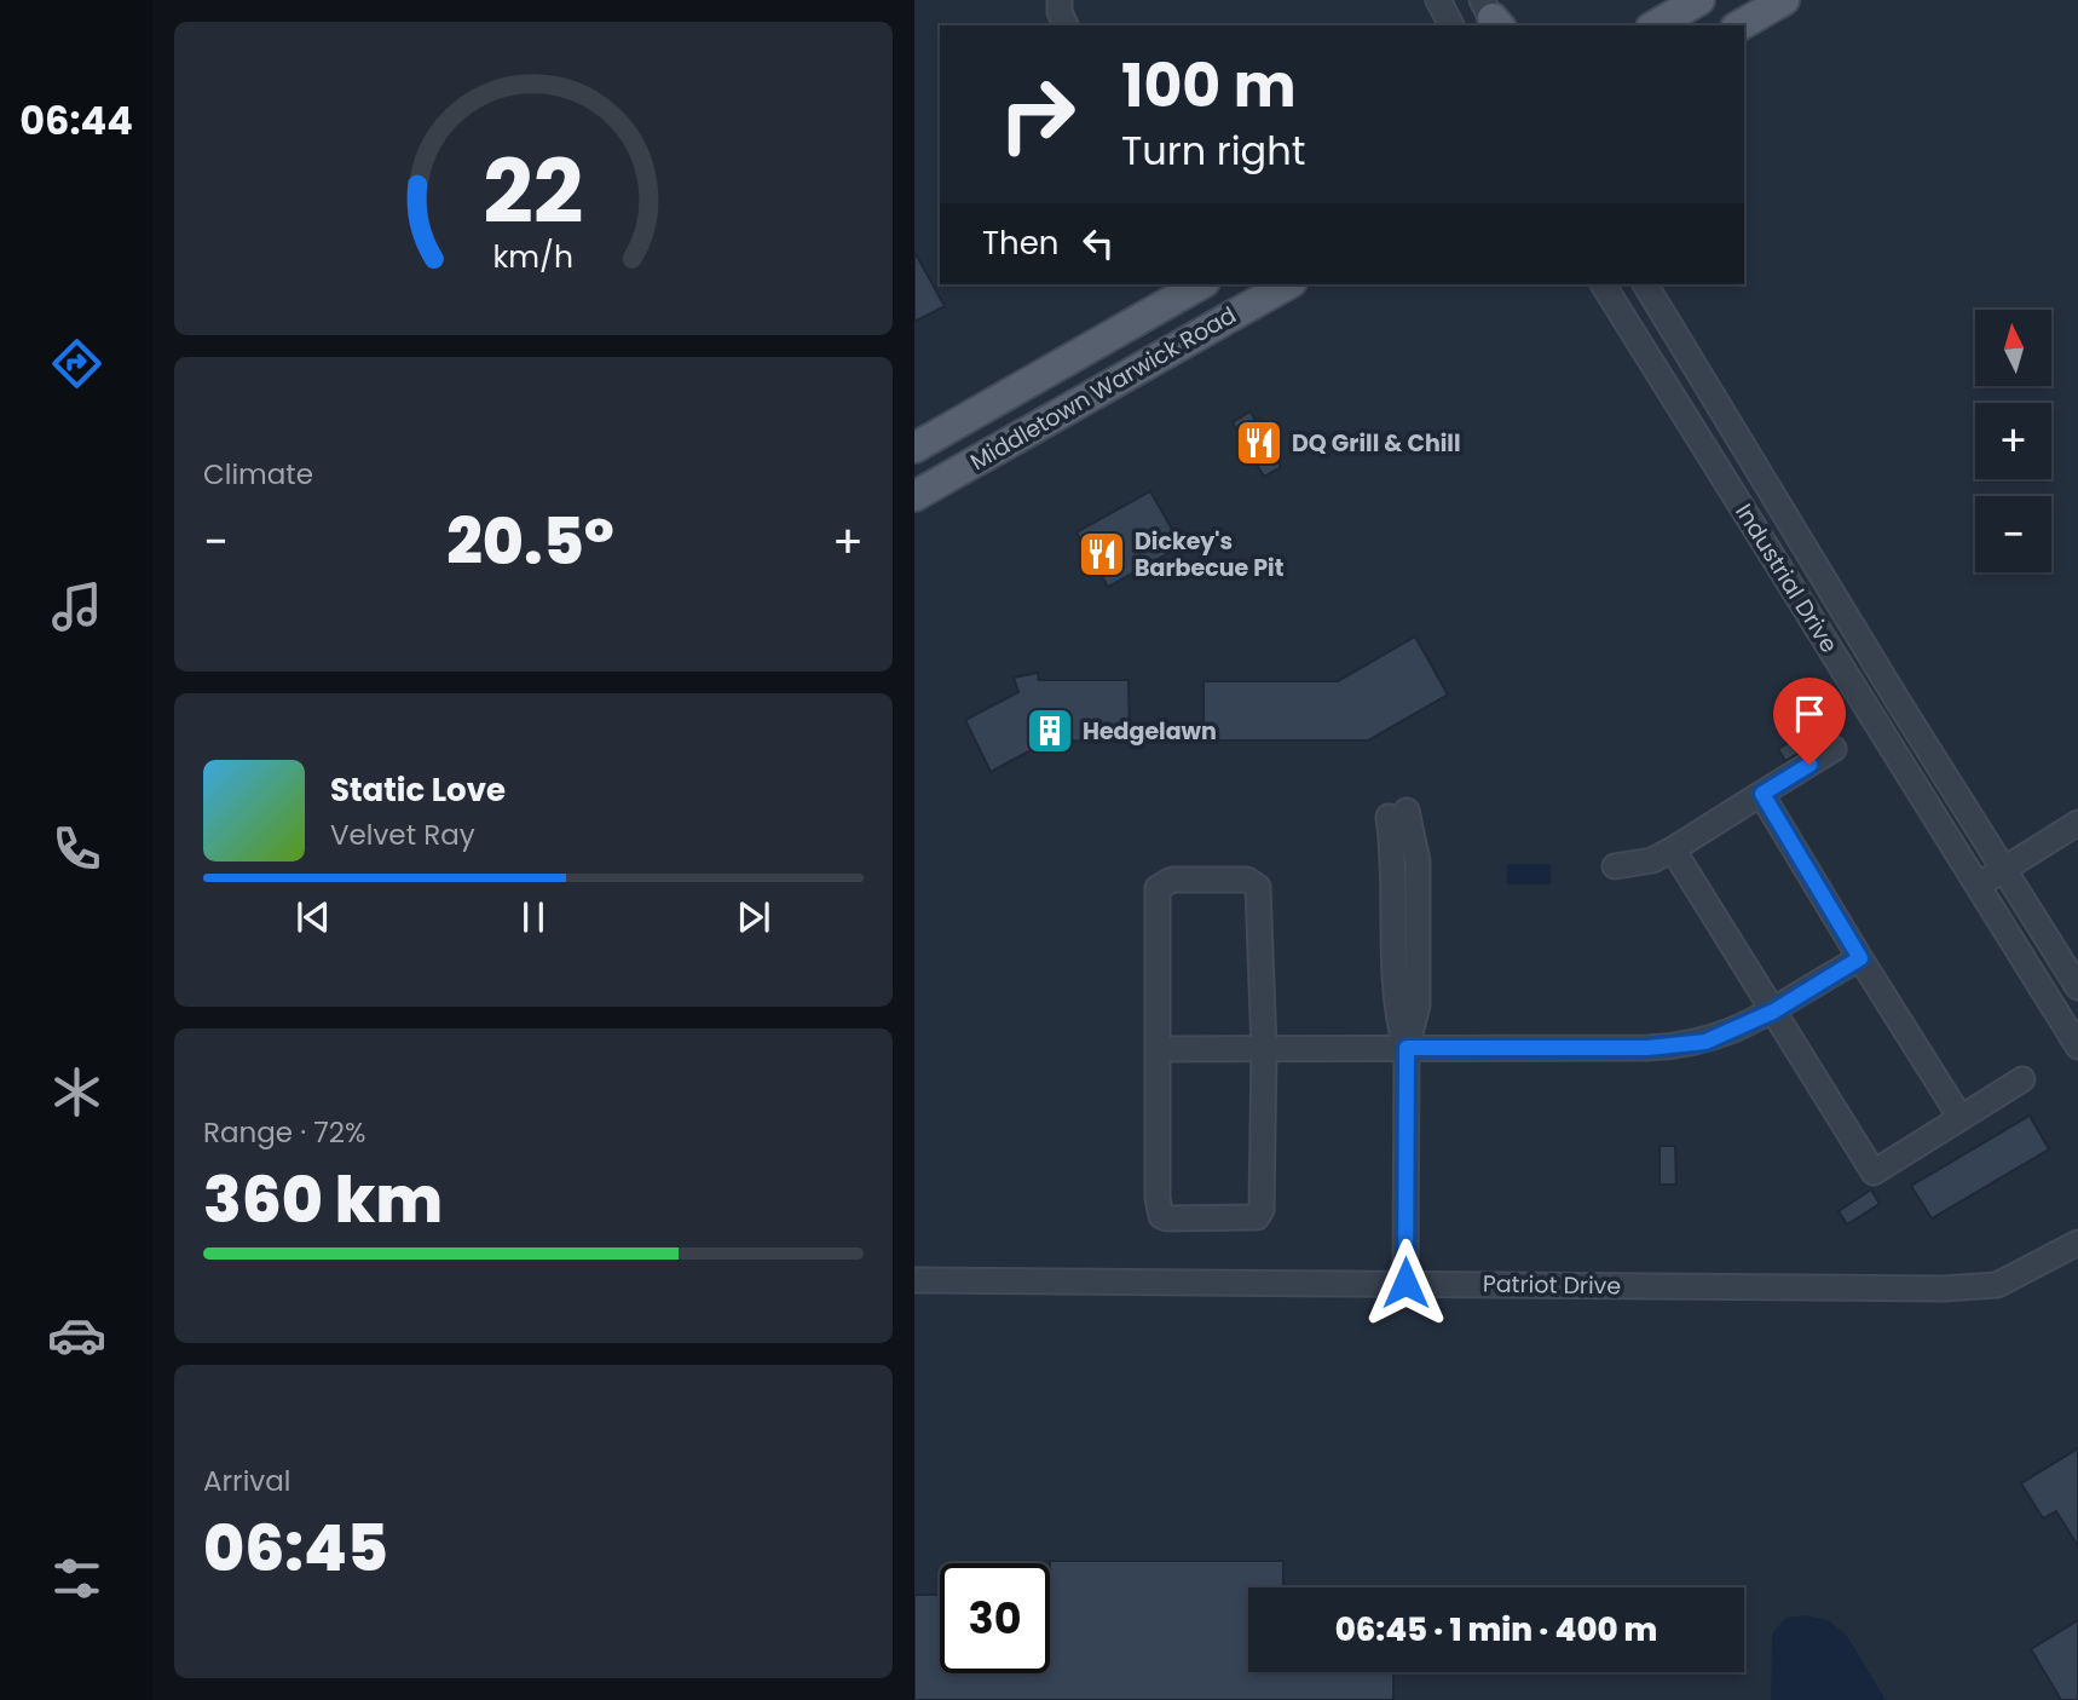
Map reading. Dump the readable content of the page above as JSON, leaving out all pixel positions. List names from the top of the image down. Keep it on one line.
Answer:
{"streets":{"main road":["Middletown Warwick Road"],"street":["Industrial Drive","Patriot Drive"]},"places":{"restaurant":["DQ Grill & Chill","Dickey's Barbecue Pit"],"building":["Hedgelawn"]},"north":"top","page":{"tabs":"06:44","turn":["100 m","Turn right"],"then":"Then","map_buttons":["+","−"],"tile":["Climate",["Range · 72%","360 km"],["Arrival","06:45"]],"heat":["−","20.5°","+"],"song":["Static Love","Velvet Ray"],"limit":"30","trip":"06:45 · 1 min · 400 m","gauge":["22","km/h"]}}
